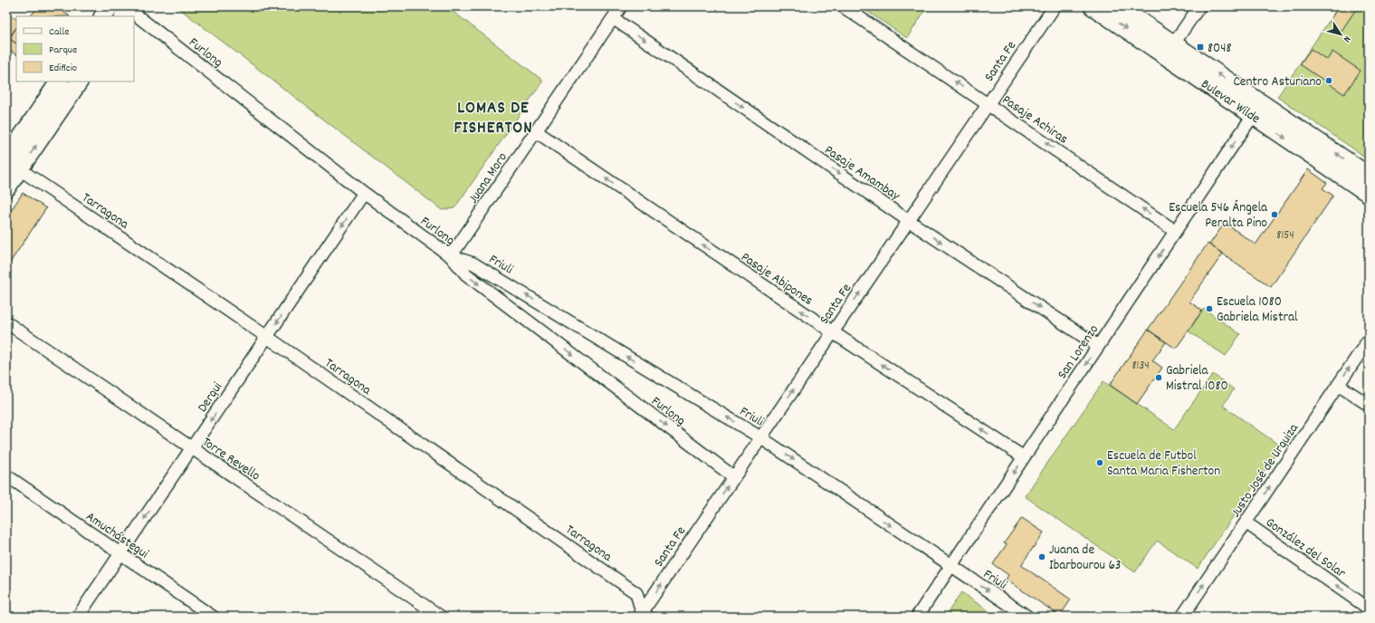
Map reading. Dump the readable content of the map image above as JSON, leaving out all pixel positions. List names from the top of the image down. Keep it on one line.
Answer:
{"streets":{"main road":["Bulevar Wilde"],"street":["Furlong","Santa Fe","Pasaje Achiras","Pasaje Amambay","Juana Moro","Tarragona","Friuli","Pasaje Abipones","San Lorenzo","Derqui","Torre Revello","Justo José de Urquiza","Amuchástegui","González del Solar"]},"crossings":[["Furlong","Santa Fe"],["Furlong","Juana Moro"],["Furlong","Friuli"],["Furlong","Derqui"],["Santa Fe","Pasaje Achiras"],["Santa Fe","Pasaje Amambay"],["Santa Fe","Tarragona"],["Santa Fe","Friuli"],["Santa Fe","Pasaje Abipones"],["Bulevar Wilde","San Lorenzo"],["Pasaje Achiras","San Lorenzo"],["Pasaje Amambay","Juana Moro"],["Pasaje Amambay","San Lorenzo"],["Juana Moro","Friuli"],["Juana Moro","Pasaje Abipones"],["Tarragona","Derqui"],["Friuli","San Lorenzo"],["Pasaje Abipones","San Lorenzo"],["Derqui","Torre Revello"],["Derqui","Amuchástegui"],["Justo José de Urquiza","González del Solar"]],"one_way":["Furlong","Santa Fe","Pasaje Achiras","Pasaje Amambay","Pasaje Abipones","San Lorenzo","Derqui","Justo José de Urquiza","González del Solar"],"districts":["LOMAS DE FISHERTON"],"places":{"transit":["8048"],"other":["Centro Asturiano","Escuela 546 Ángela Peralta Pino","Escuela 1080 Gabriela Mistral","Gabriela Mistral 1080","Escuela de Futbol Santa Maria Fisherton","Juana de Ibarbourou 63"]},"house_numbers":["8154","8134"],"legend":["Calle","Parque","Edificio"],"north":"bottom right"}
